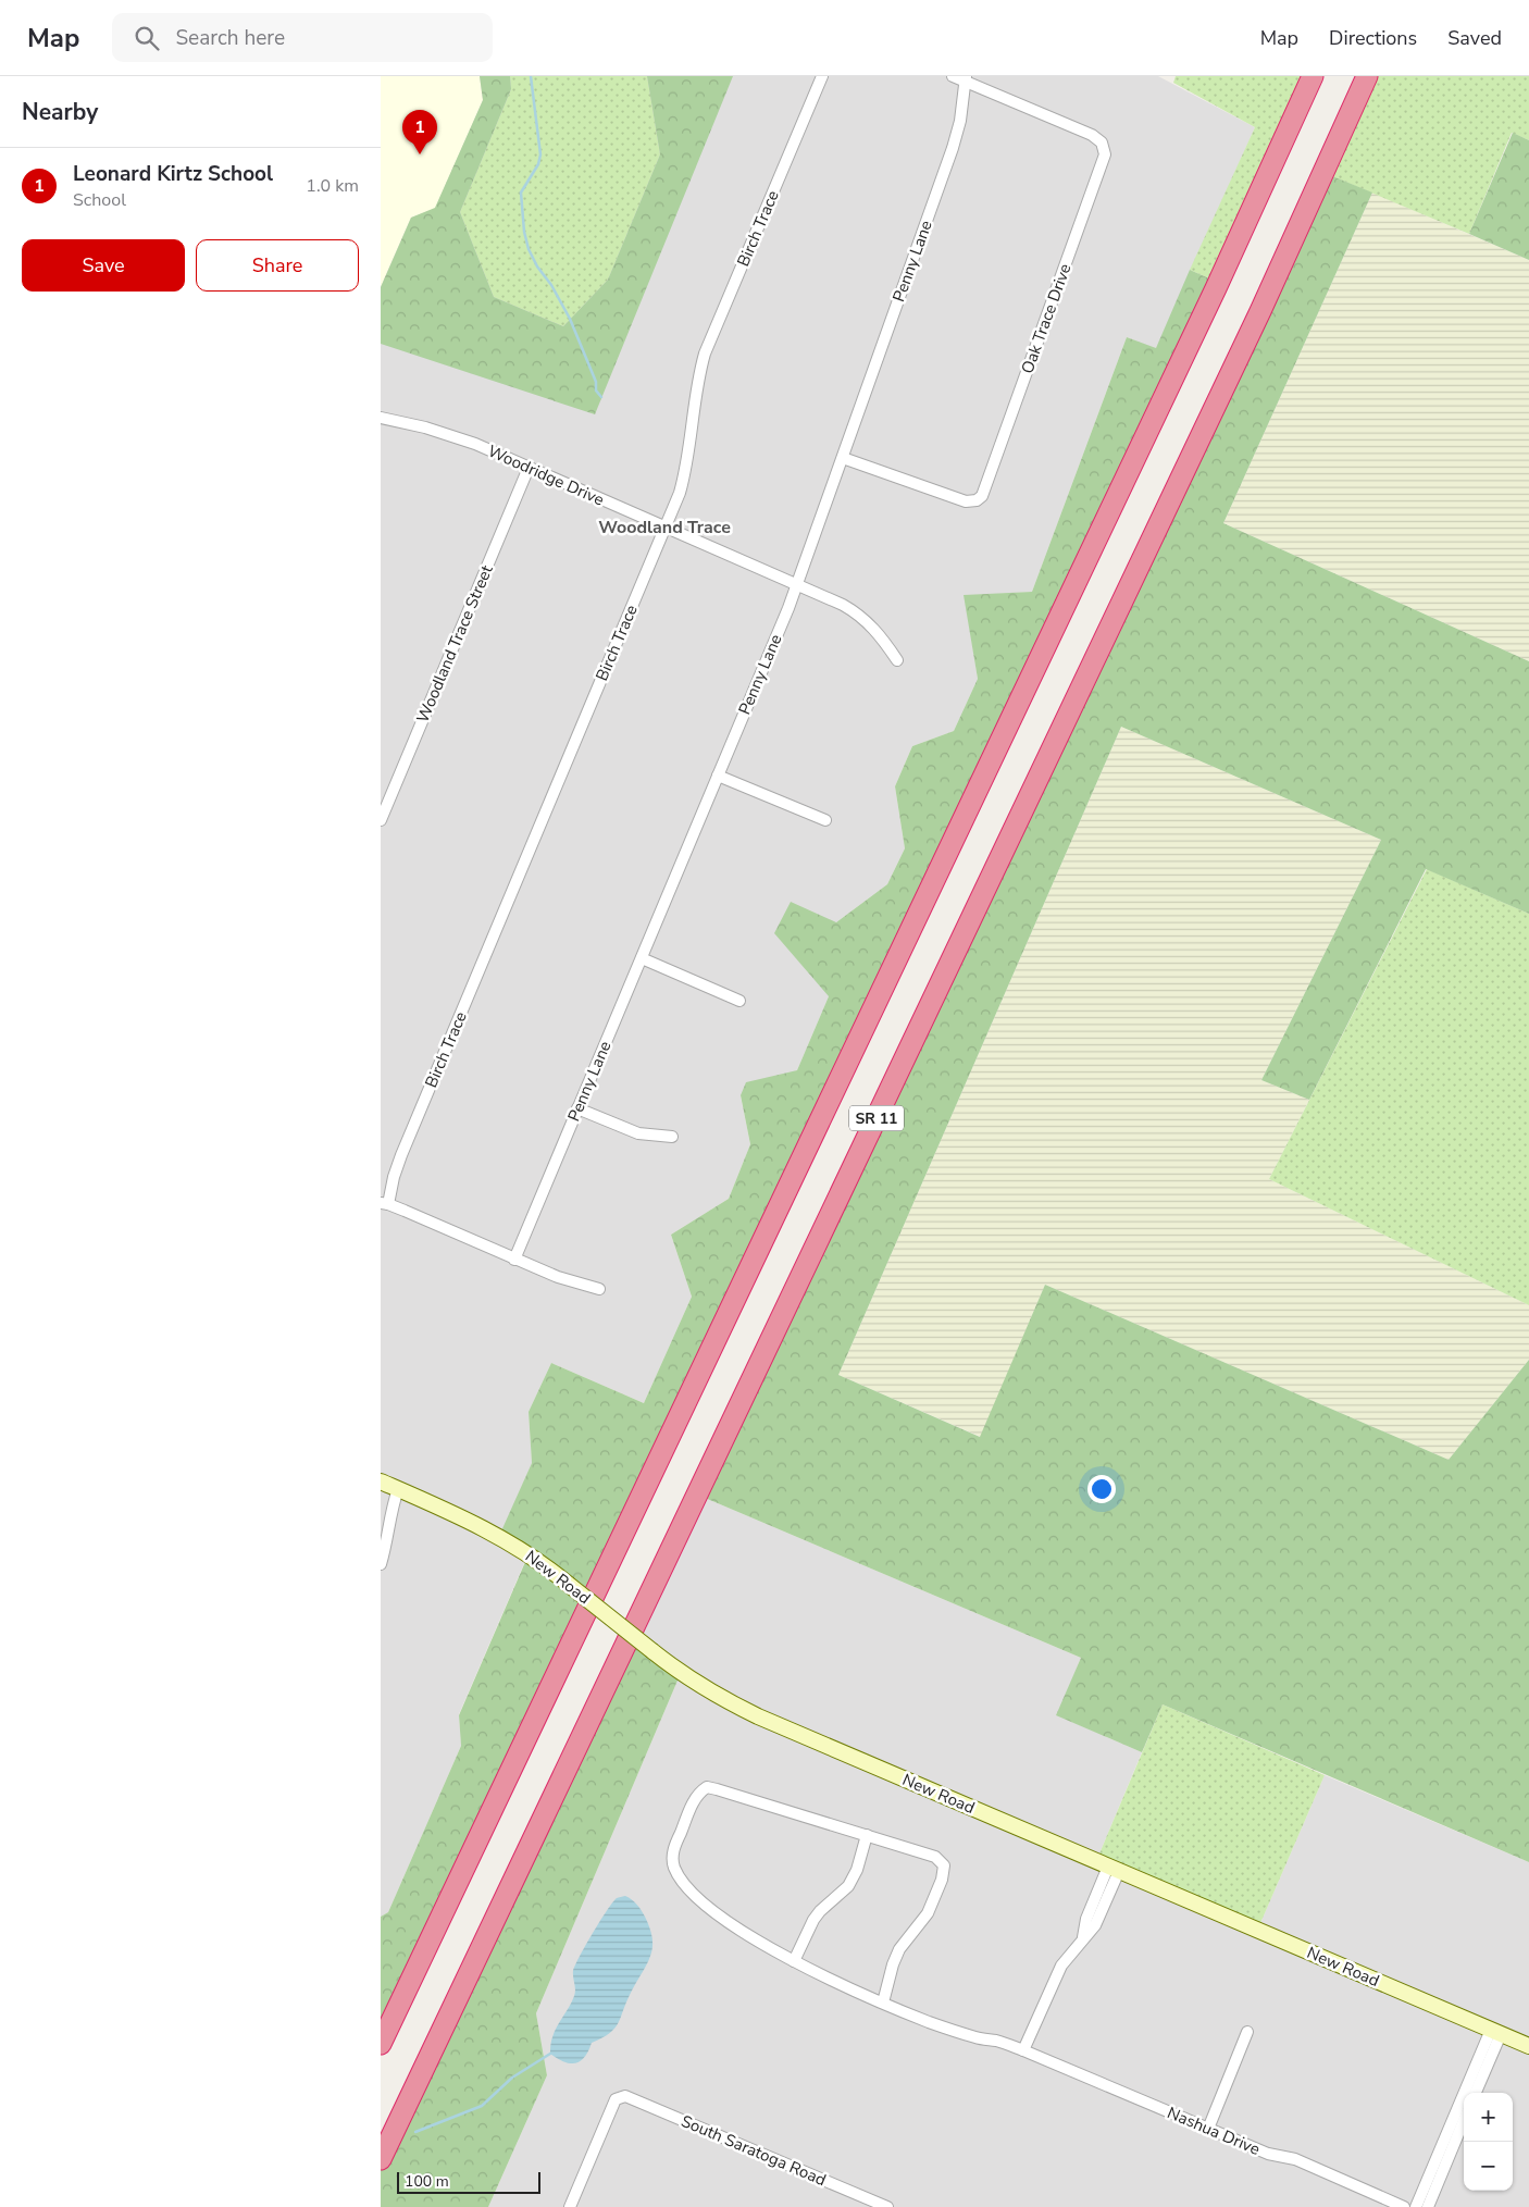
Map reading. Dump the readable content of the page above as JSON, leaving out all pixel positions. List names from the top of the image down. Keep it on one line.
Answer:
{"streets":{"highway":["SR 11"],"street":["Birch Trace","Penny Lane","Oak Trace Drive","Woodridge Drive","Woodland Trace Street","New Road","Nashua Drive","South Saratoga Road"]},"crossings":[["Birch Trace","Woodridge Drive"],["Penny Lane","Oak Trace Drive"],["Penny Lane","Woodridge Drive"],["Woodridge Drive","Woodland Trace Street"]],"districts":["Woodland Trace"],"scale_bar":"100 m","page":{"header":"Map","search":"Search here","nav":["Map","Directions","Saved"],"heading":"Nearby","pins":"1","list":[{"mark":"1","name":"Leonard Kirtz School","note":"School","value":"1.0 km"}],"buttons":["Save","Share"],"map_buttons":["+","−"],"scale":"100 m"}}
